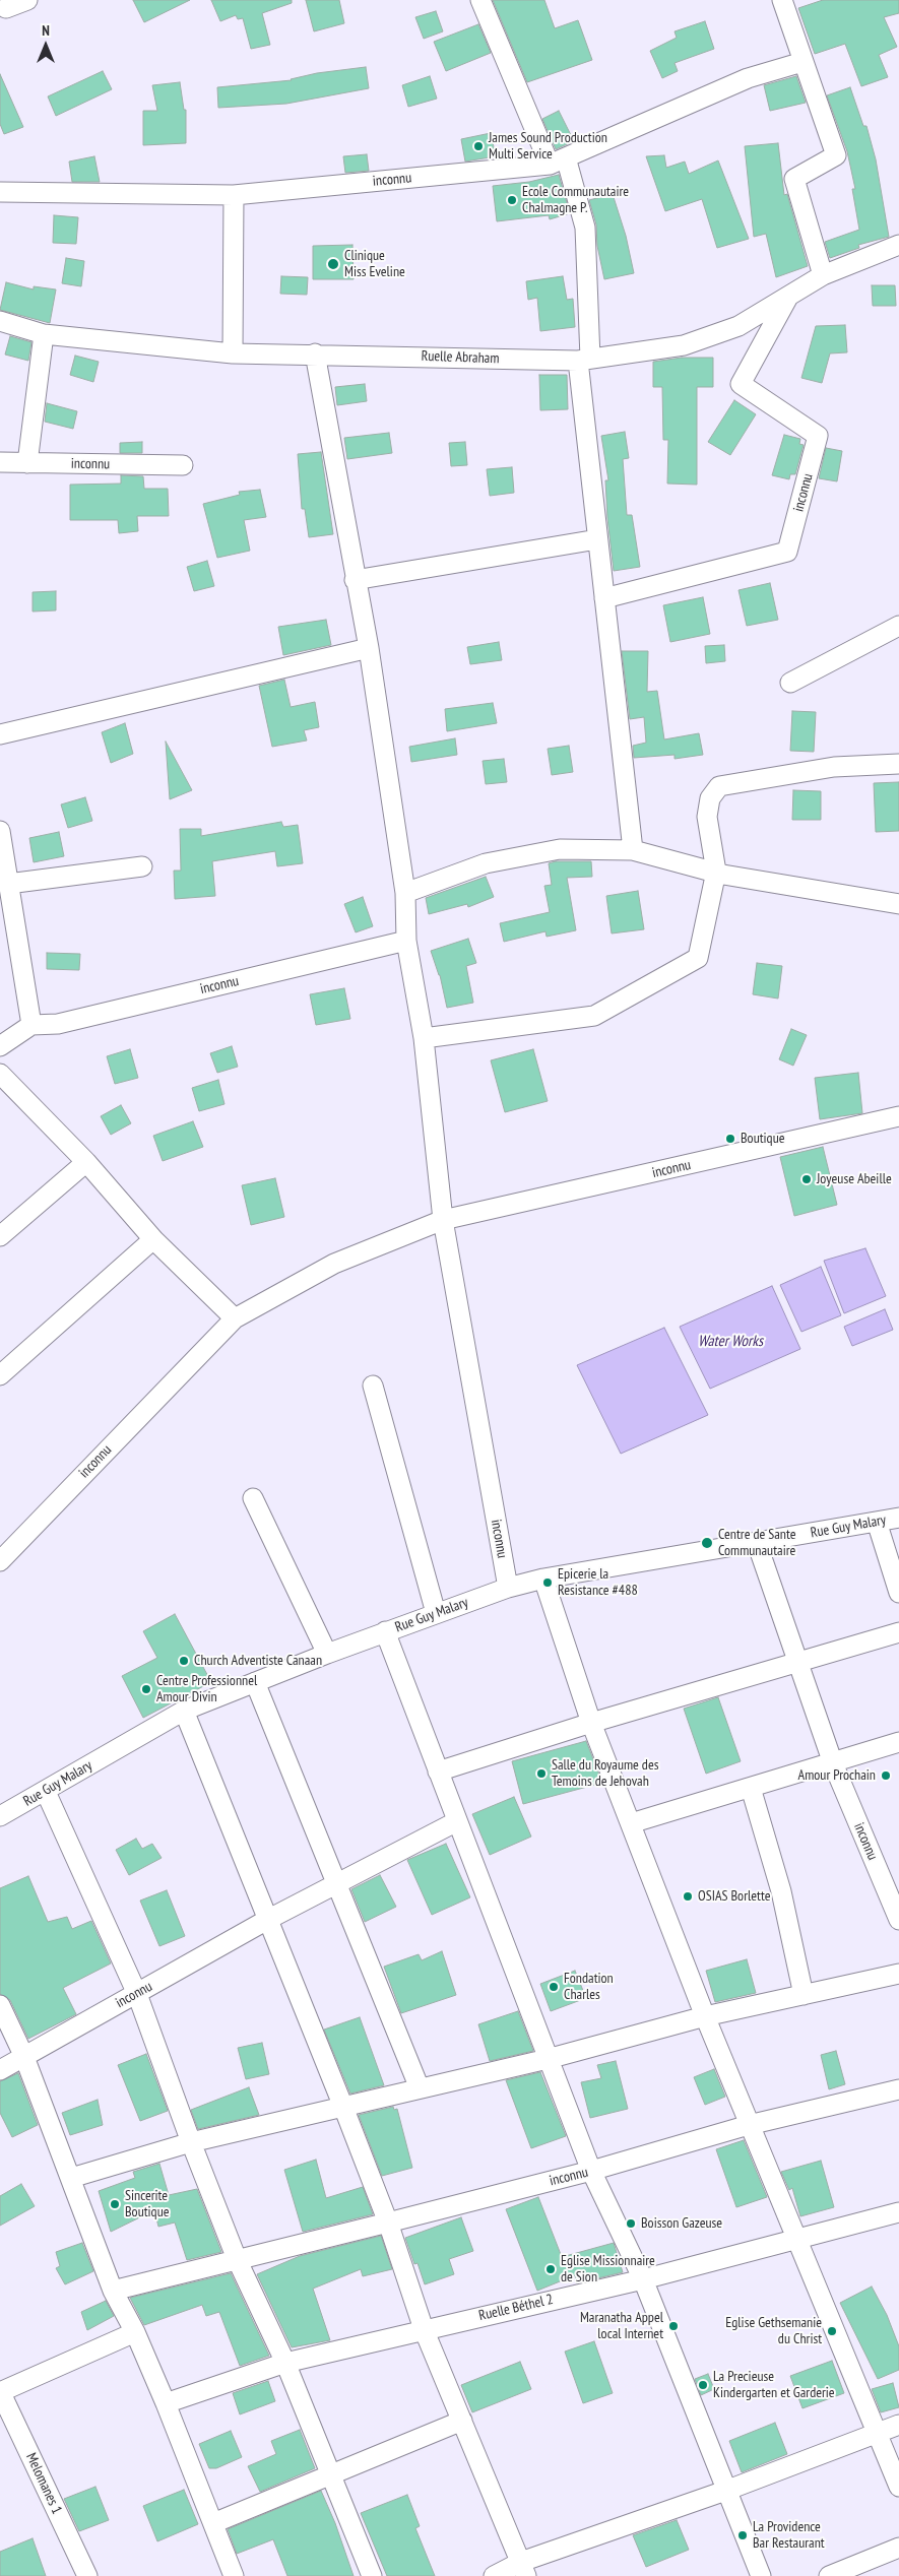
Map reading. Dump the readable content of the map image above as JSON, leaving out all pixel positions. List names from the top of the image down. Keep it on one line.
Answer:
{"streets":{"street":["inconnu","Ruelle Abraham","Rue Guy Malary","Ruelle Béthel 2","Melomanes 1"]},"crossings":[["inconnu","Ruelle Abraham"],["inconnu","Rue Guy Malary"]],"water":["Water Works"],"places":["James Sound Production Multi Service","Ecole Communautaire Chalmagne P.","Clinique Miss Eveline","Boutique","Joyeuse Abeille","Centre de Sante Communautaire","Epicerie la Resistance #488","Church Adventiste Canaan","Centre Professionnel Amour Divin","Salle du Royaume des Temoins de Jehovah","Amour Prochain","OSIAS Borlette","Fondation Charles","Sincerite Boutique","Boisson Gazeuse","Eglise Missionnaire de Sion","Maranatha Appel local Internet","Eglise Gethsemanie du Christ","La Precieuse Kindergarten et Garderie","La Providence Bar Restaurant"],"north":"top"}
